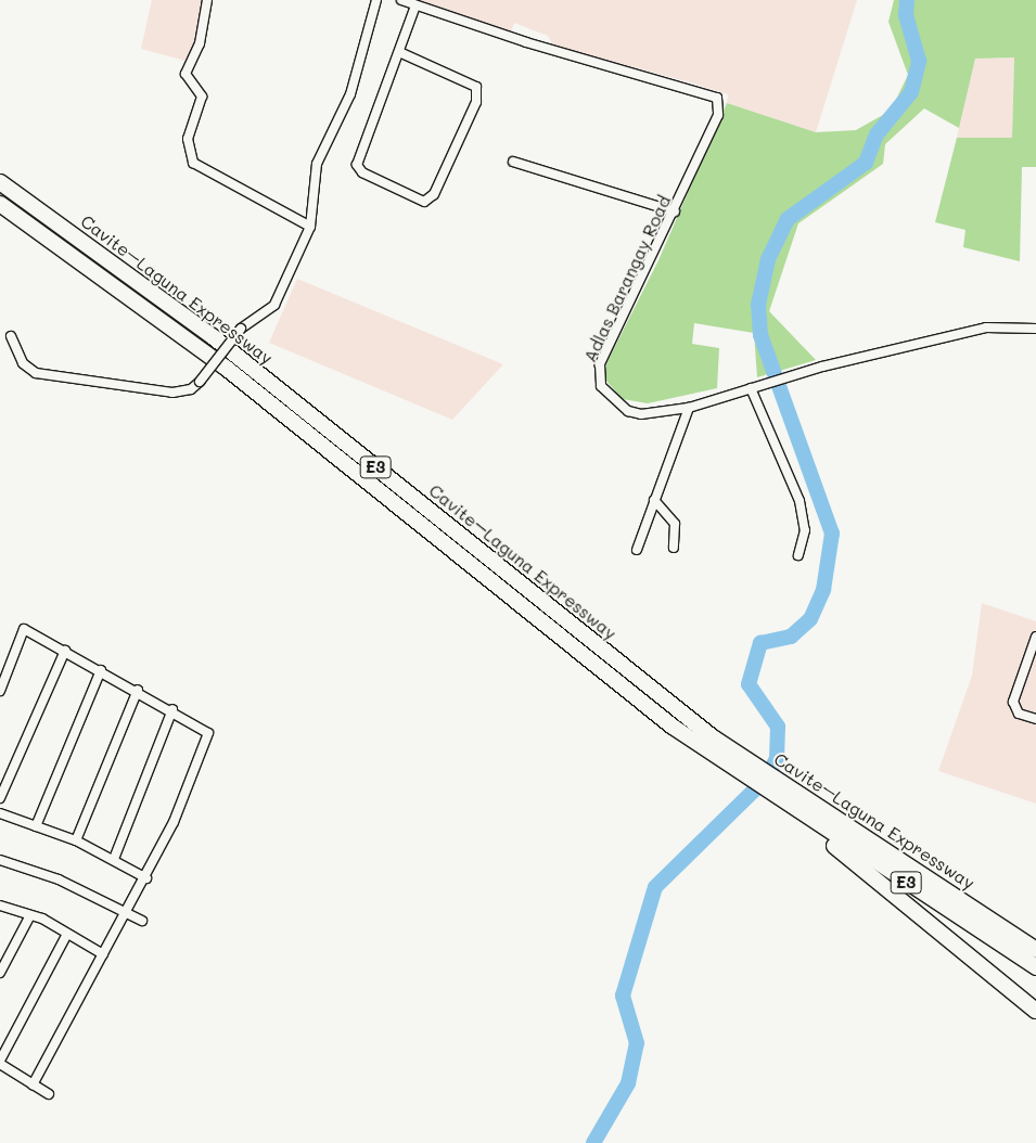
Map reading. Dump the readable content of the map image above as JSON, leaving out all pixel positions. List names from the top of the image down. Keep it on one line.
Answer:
{"streets":{"highway":["Cavite–Laguna Expressway","E3"],"street":["Adlas Barangay Road"]}}
